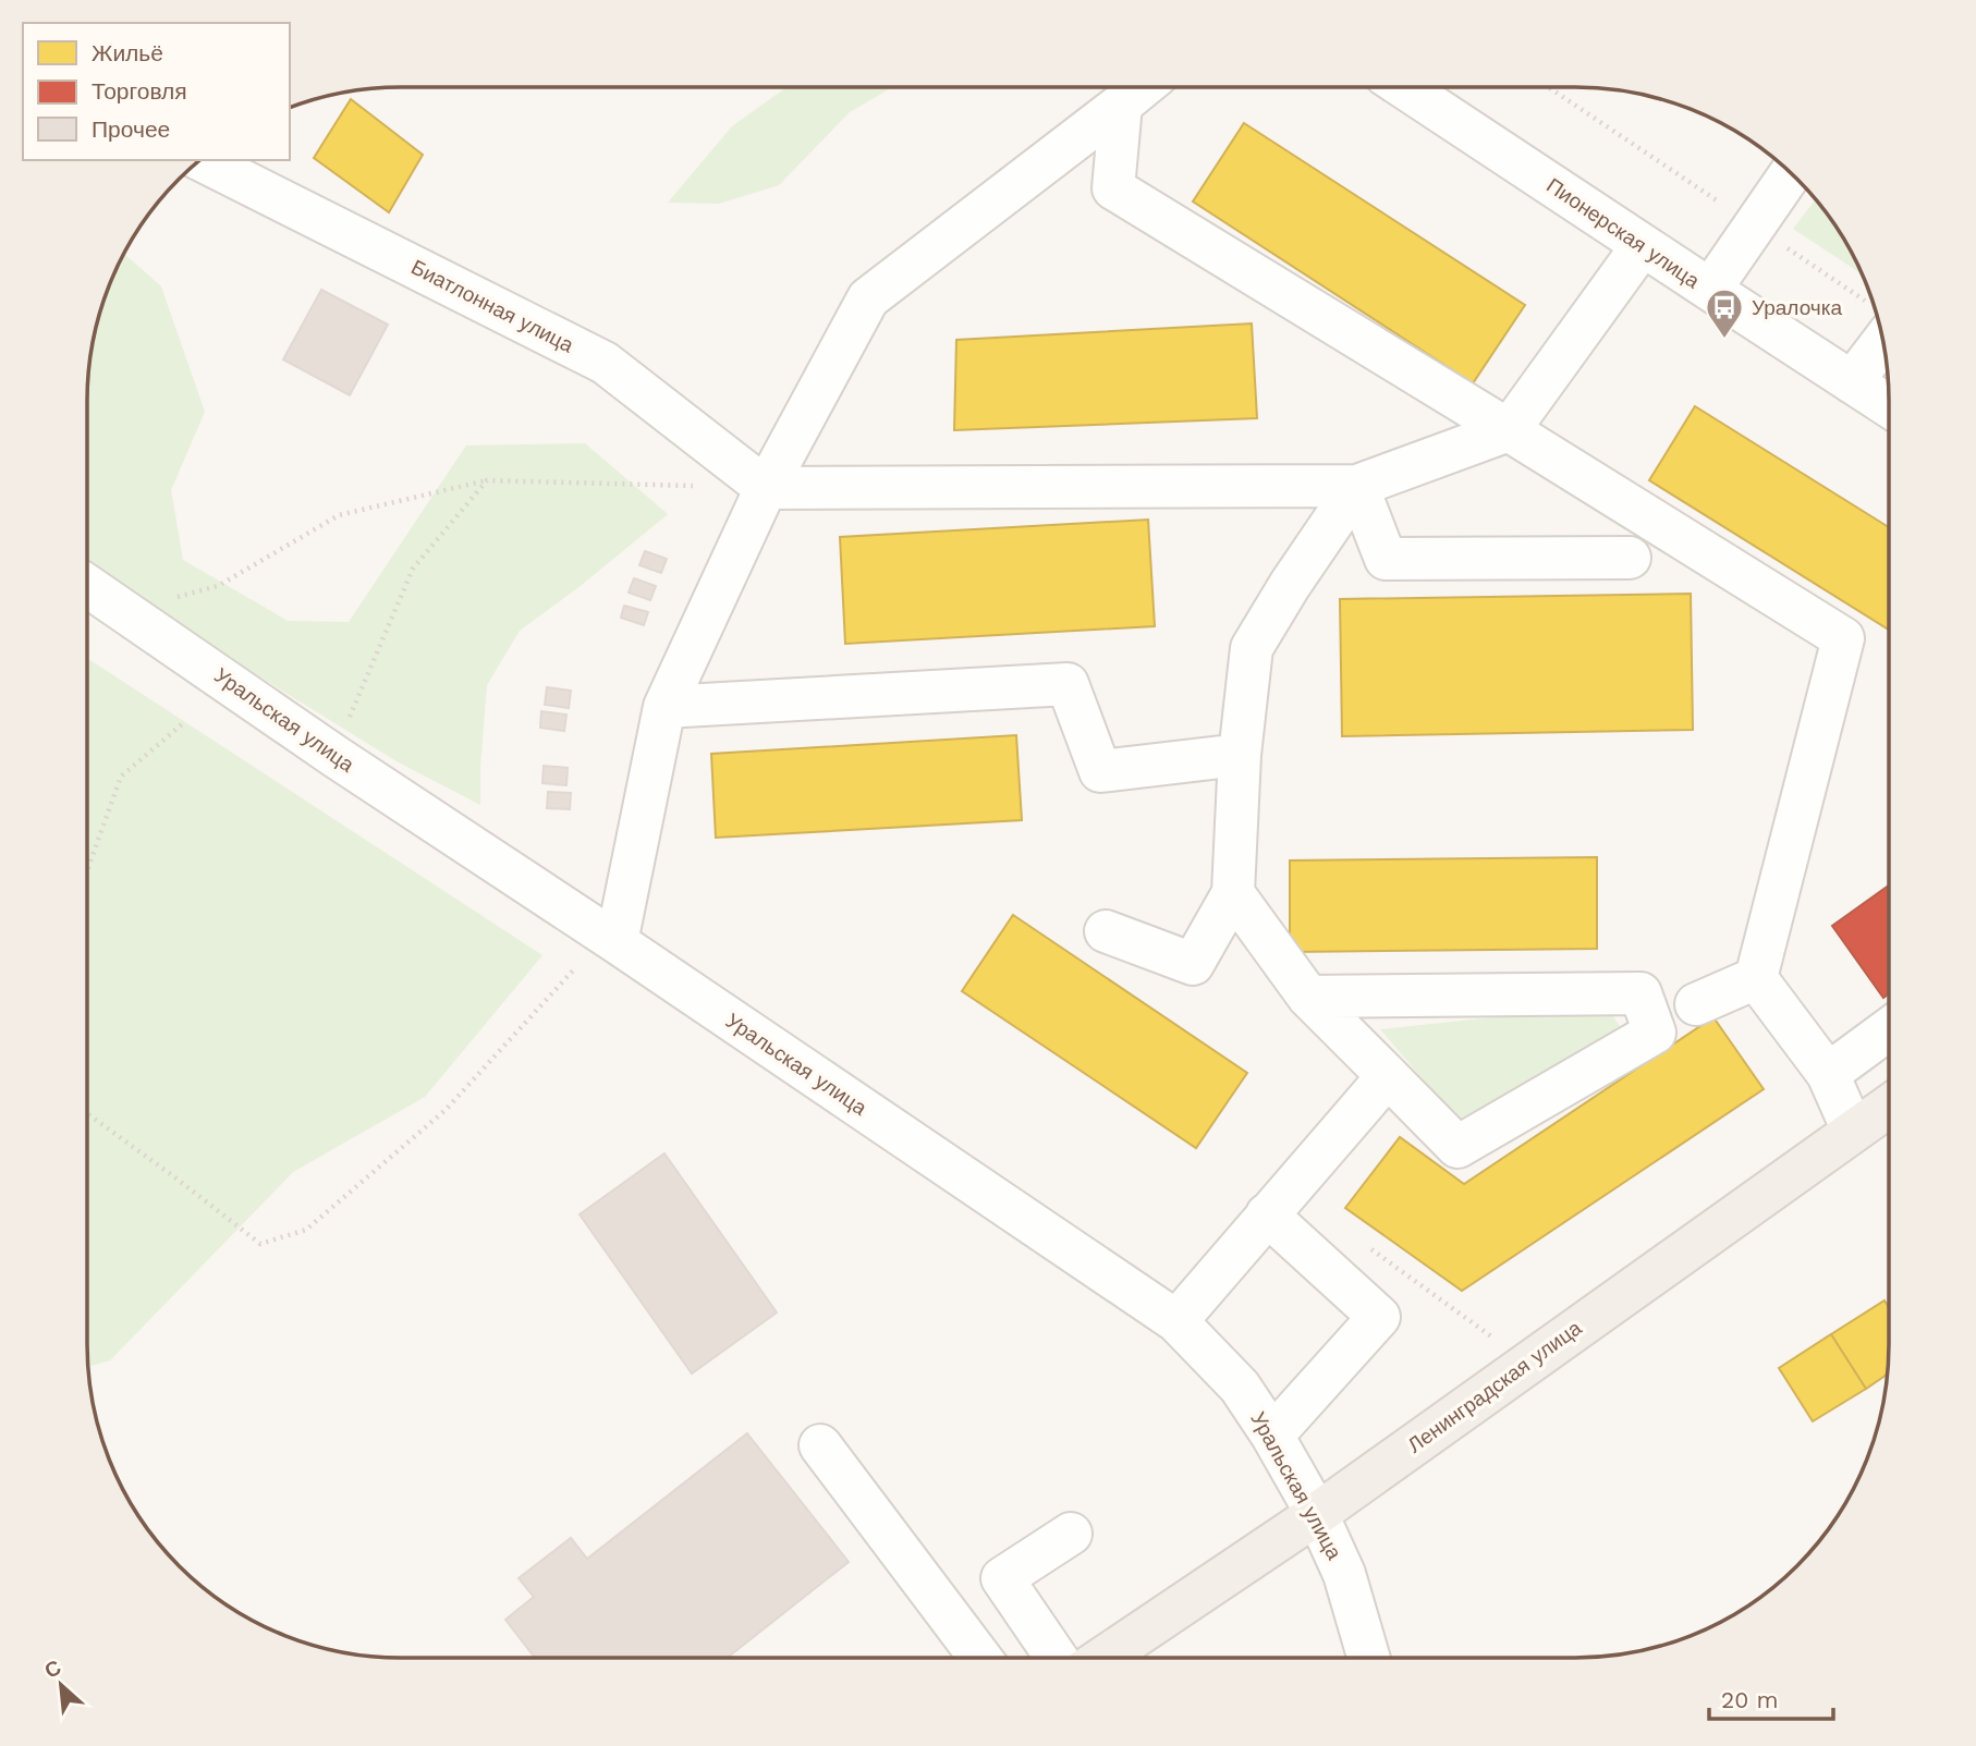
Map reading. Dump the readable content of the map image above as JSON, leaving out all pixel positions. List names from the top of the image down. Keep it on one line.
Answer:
{"streets":{"main road":["Ленинградская улица"],"street":["Пионерская улица","Биатлонная улица","Уральская улица"]},"crossings":[["Уральская улица","Ленинградская улица"]],"places":{"bus stop":["Уралочка"]},"legend":["Жильё","Торговля","Прочее"],"scale_bar":"20 m","north":"top left"}
